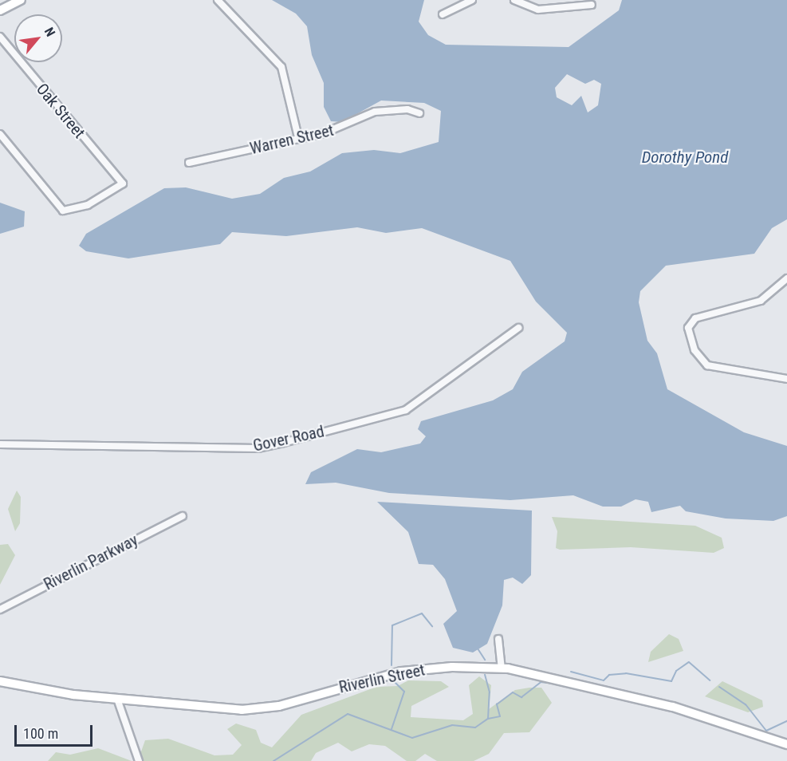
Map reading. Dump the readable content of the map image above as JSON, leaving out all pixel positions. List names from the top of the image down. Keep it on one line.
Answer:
{"streets":{"street":["Oak Street","Warren Street","Gover Road","Riverlin Parkway","Riverlin Street"]},"water":["Dorothy Pond"],"scale_bar":"100 m","north":"top right"}
